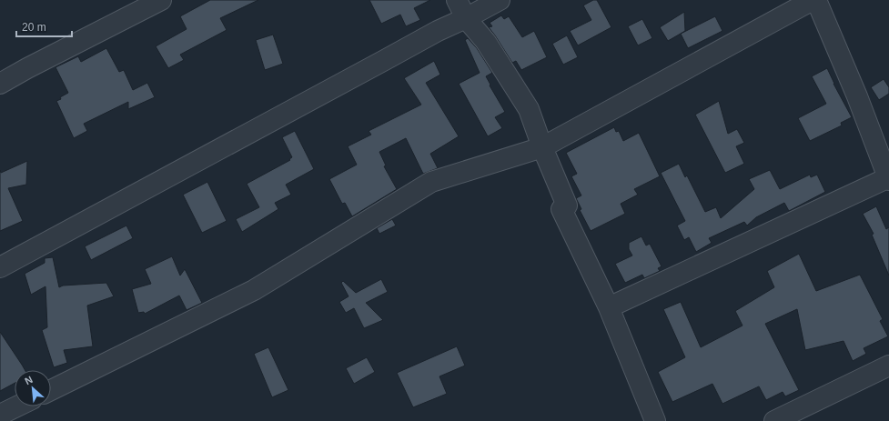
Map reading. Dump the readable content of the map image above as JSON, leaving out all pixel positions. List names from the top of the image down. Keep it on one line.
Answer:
{"scale_bar":"20 m","north":"top left"}
